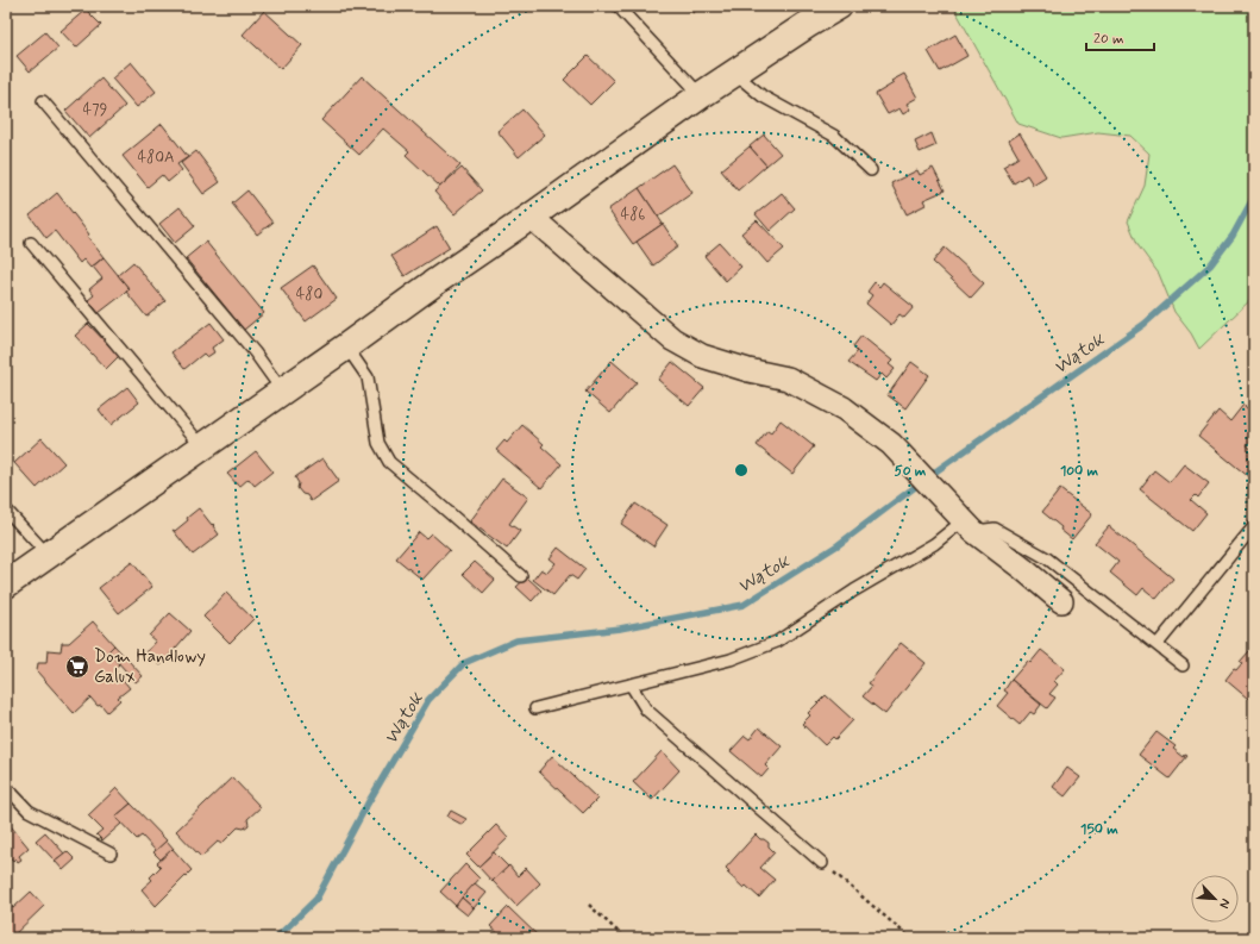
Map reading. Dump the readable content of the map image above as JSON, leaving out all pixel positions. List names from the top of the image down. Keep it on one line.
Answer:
{"water":["Wątok"],"places":{"supermarket":["Dom Handlowy Galux"]},"house_numbers":["479","480A","486","480"],"scale_bar":"20 m","north":"bottom right","rings":["50 m","100 m","150 m"]}
